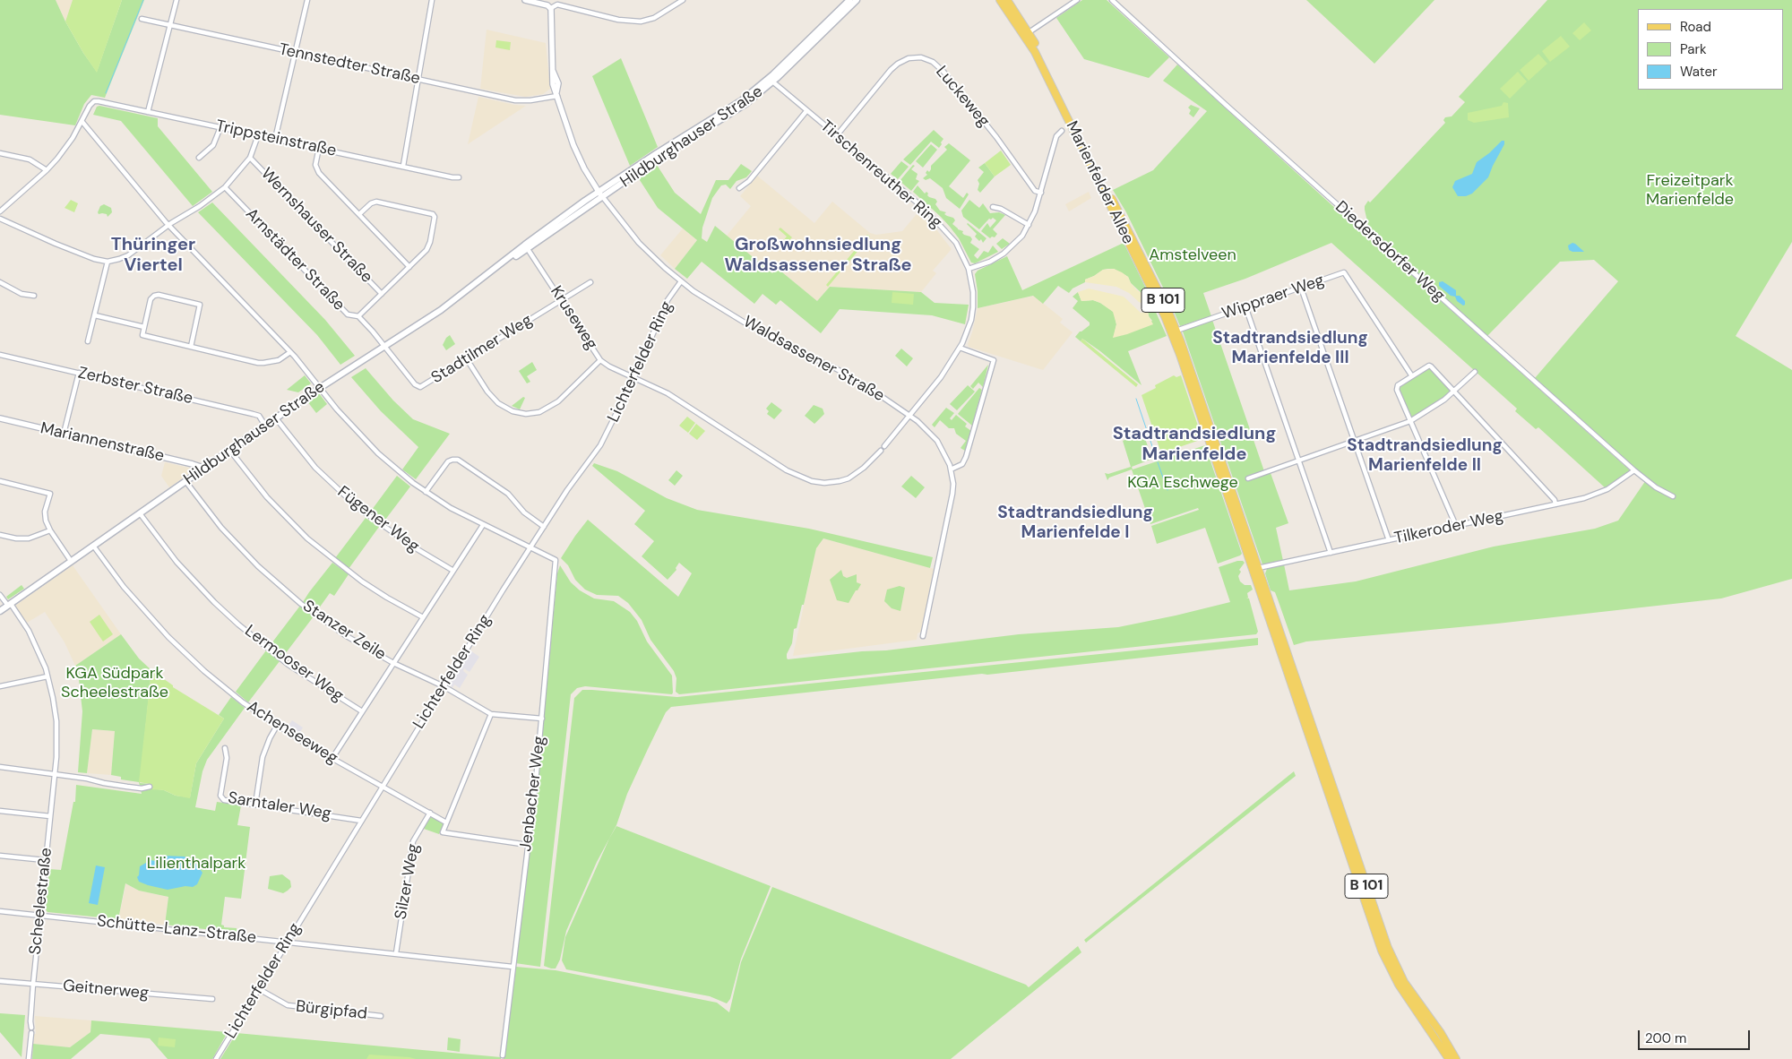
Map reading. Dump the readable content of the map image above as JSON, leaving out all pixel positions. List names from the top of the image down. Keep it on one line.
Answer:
{"streets":{"main road":["Hildburghauser Straße","Marienfelder Allee","B 101"],"street":["Tennstedter Straße","Luckeweg","Trippsteinstraße","Tirschenreuther Ring","Wernshauser Straße","Diedersdorfer Weg","Arnstädter Straße","Wippraer Weg","Kruseweg","Stadtilmer Weg","Waldsassener Straße","Lichterfelder Ring","Zerbster Straße","Mariannenstraße","Fügener Weg","Tilkeroder Weg","Stanzer Zeile","Lermooser Weg","Achenseeweg","Jenbacher Weg","Sarntaler Weg","Silzer Weg","Scheelestraße","Schütte-Lanz-Straße","Geitnerweg","Bürgipfad"]},"crossings":[["Luckeweg","Tirschenreuther Ring"],["Hildburghauser Straße","Tirschenreuther Ring"],["Hildburghauser Straße","Arnstädter Straße"],["Hildburghauser Straße","Kruseweg"],["Hildburghauser Straße","Stadtilmer Weg"],["Hildburghauser Straße","Waldsassener Straße"],["Hildburghauser Straße","Zerbster Straße"],["Hildburghauser Straße","Mariannenstraße"],["Hildburghauser Straße","Fügener Weg"],["Hildburghauser Straße","Stanzer Zeile"],["Hildburghauser Straße","Lermooser Weg"],["Hildburghauser Straße","Achenseeweg"],["Hildburghauser Straße","Scheelestraße"],["Tirschenreuther Ring","Waldsassener Straße"],["Marienfelder Allee","Wippraer Weg"],["Marienfelder Allee","B 101"],["Marienfelder Allee","Tilkeroder Weg"],["Diedersdorfer Weg","Tilkeroder Weg"],["Arnstädter Straße","Stadtilmer Weg"],["Kruseweg","Stadtilmer Weg"],["Kruseweg","Lichterfelder Ring"],["Waldsassener Straße","Lichterfelder Ring"],["Lichterfelder Ring","Stanzer Zeile"],["Lichterfelder Ring","Achenseeweg"],["Lichterfelder Ring","Jenbacher Weg"],["Lichterfelder Ring","Sarntaler Weg"],["Lichterfelder Ring","Schütte-Lanz-Straße"],["Lichterfelder Ring","Bürgipfad"],["Stanzer Zeile","Jenbacher Weg"],["Achenseeweg","Jenbacher Weg"],["Achenseeweg","Silzer Weg"],["Jenbacher Weg","Schütte-Lanz-Straße"],["Silzer Weg","Schütte-Lanz-Straße"],["Scheelestraße","Schütte-Lanz-Straße"],["Scheelestraße","Geitnerweg"]],"districts":["Thüringer Viertel","Großwohnsiedlung Waldsassener Straße","Stadtrandsiedlung Marienfelde III","Stadtrandsiedlung Marienfelde","Stadtrandsiedlung Marienfelde II","Stadtrandsiedlung Marienfelde I"],"parks":["Freizeitpark Marienfelde","Amstelveen","KGA Eschwege","KGA Südpark Scheelestraße","Lilienthalpark"],"legend":["Road","Park","Water"],"scale_bar":"200 m"}
